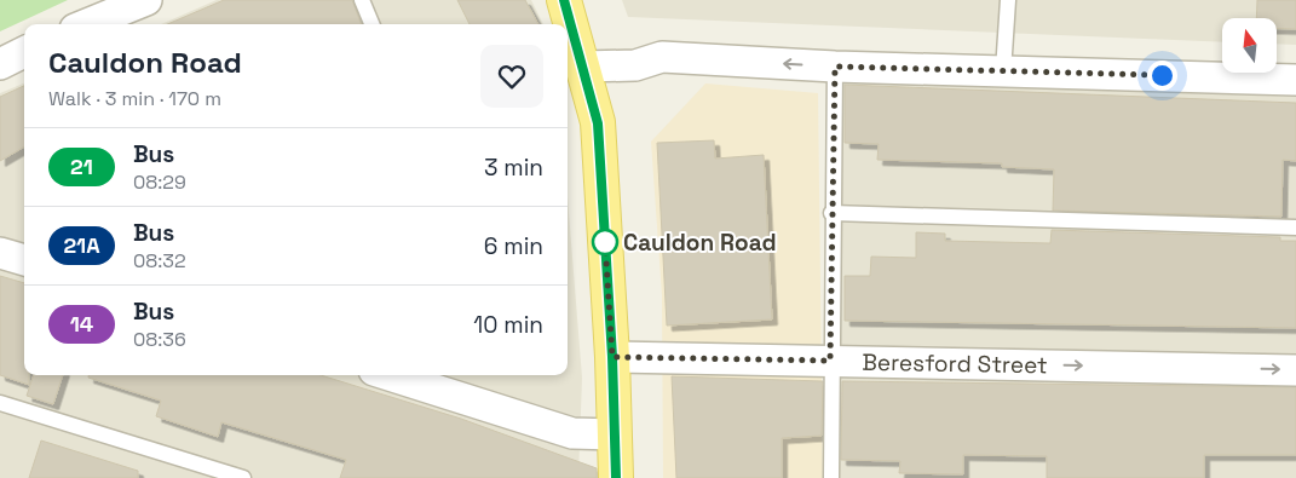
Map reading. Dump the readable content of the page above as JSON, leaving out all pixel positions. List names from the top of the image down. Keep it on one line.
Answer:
{"streets":{"street":["Beresford Street"]},"one_way":["Beresford Street"],"places":["Cauldon Road"],"lines":["bus line 21"],"north":"top","page":{"heading":["Cauldon Road","Walk · 3 min · 170 m"],"list":[{"mark":"21","name":"Bus","note":"08:29","value":"3 min"},{"mark":"21A","name":"Bus","note":"08:32","value":"6 min"},{"mark":"14","name":"Bus","note":"08:36","value":"10 min"}]}}
